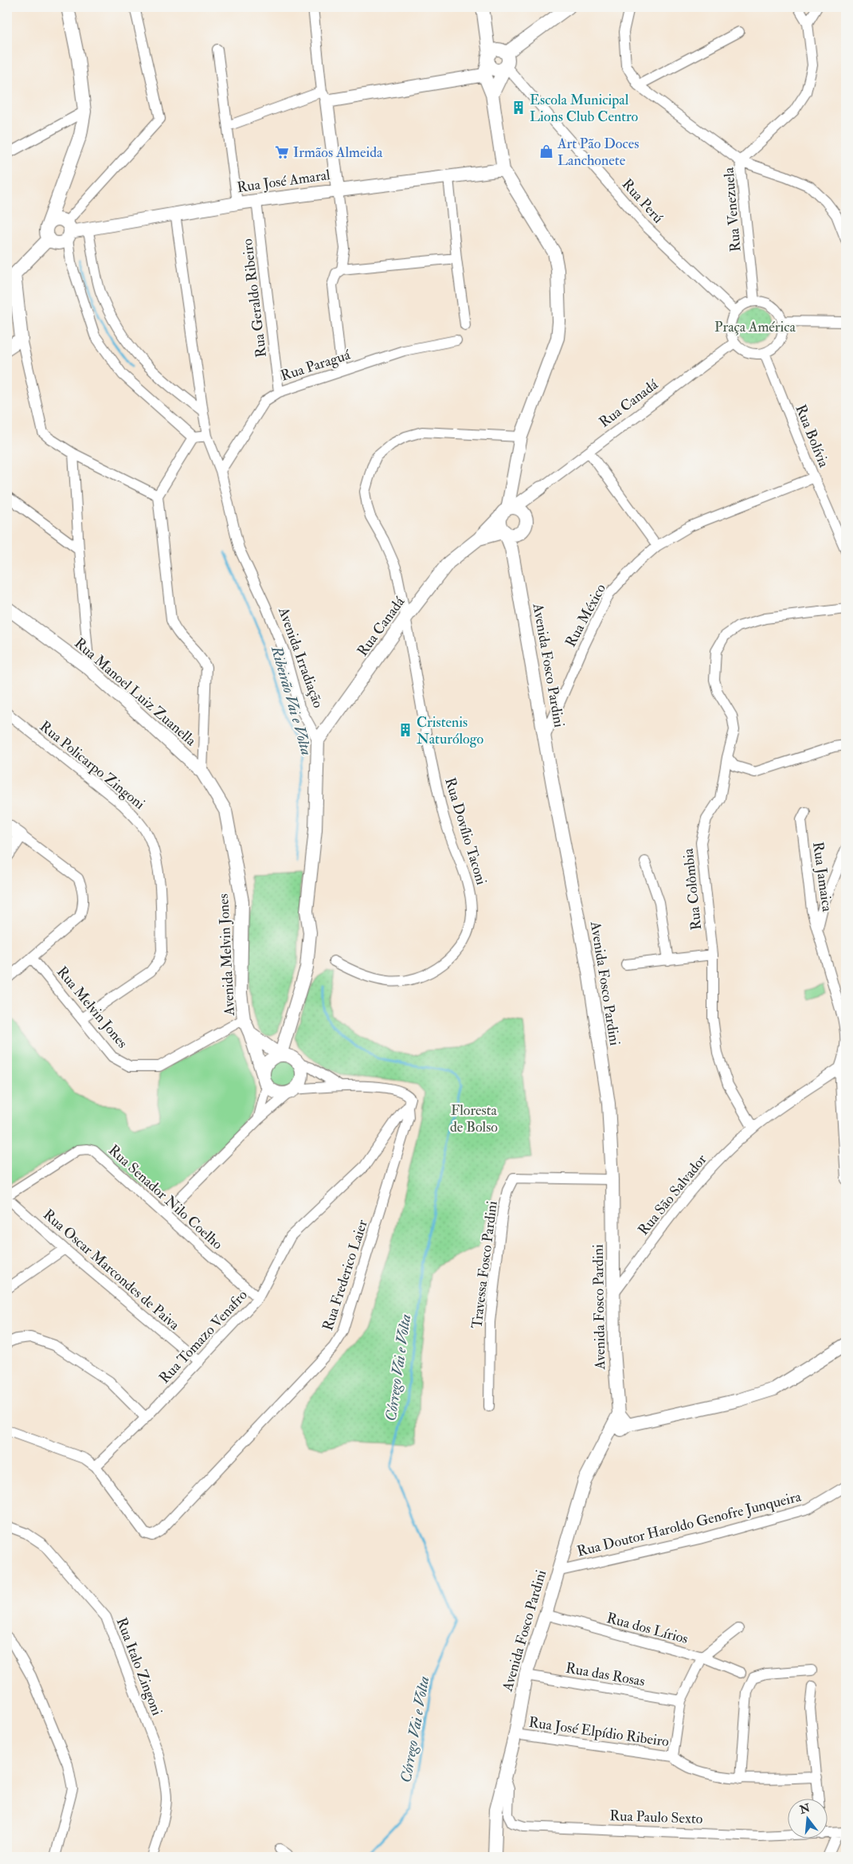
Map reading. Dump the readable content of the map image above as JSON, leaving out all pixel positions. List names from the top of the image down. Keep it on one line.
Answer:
{"streets":{"street":["Rua José Amaral","Rua Perú","Rua Venezuela","Rua Geraldo Ribeiro","Rua Paraguá","Rua Canadá","Rua Bolívia","Rua México","Avenida Irradiação","Avenida Fosco Pardini","Rua Manoel Luiz Zuanella","Rua Policarpo Zingoni","Rua Dovílio Taconi","Rua Jamaica","Rua Colômbia","Avenida Melvin Jones","Rua Melvin Jones","Rua São Salvador","Rua Senador Nilo Coelho","Travessa Fosco Pardini","Rua Oscar Marcondes de Paiva","Rua Frederico Laier","Rua Tomazo Venafro","Rua Doutor Haroldo Genofre Junqueira","Rua dos Lírios","Rua Italo Zingoni","Rua das Rosas","Rua José Elpídio Ribeiro","Rua Paulo Sexto"]},"crossings":[["Rua José Amaral","Rua Geraldo Ribeiro"],["Rua José Amaral","Avenida Irradiação"],["Rua Perú","Rua Venezuela"],["Rua Perú","Rua Canadá"],["Rua Perú","Rua Bolívia"],["Rua Venezuela","Rua Canadá"],["Rua Venezuela","Rua Bolívia"],["Rua Geraldo Ribeiro","Rua Paraguá"],["Rua Paraguá","Avenida Irradiação"],["Rua Canadá","Rua Bolívia"],["Rua Canadá","Avenida Irradiação"],["Rua Canadá","Avenida Fosco Pardini"],["Rua Canadá","Rua Dovílio Taconi"],["Rua Bolívia","Rua México"],["Rua México","Avenida Fosco Pardini"],["Avenida Fosco Pardini","Rua São Salvador"],["Avenida Fosco Pardini","Travessa Fosco Pardini"],["Avenida Fosco Pardini","Rua Doutor Haroldo Genofre Junqueira"],["Avenida Fosco Pardini","Rua dos Lírios"],["Avenida Fosco Pardini","Rua das Rosas"],["Avenida Fosco Pardini","Rua José Elpídio Ribeiro"],["Avenida Fosco Pardini","Rua Paulo Sexto"],["Rua Manoel Luiz Zuanella","Avenida Melvin Jones"],["Rua Policarpo Zingoni","Rua Melvin Jones"],["Rua Jamaica","Rua São Salvador"],["Rua Colômbia","Rua São Salvador"],["Avenida Melvin Jones","Rua Melvin Jones"],["Avenida Melvin Jones","Rua Frederico Laier"],["Rua Senador Nilo Coelho","Rua Oscar Marcondes de Paiva"],["Rua Senador Nilo Coelho","Rua Tomazo Venafro"],["Rua Oscar Marcondes de Paiva","Rua Tomazo Venafro"],["Rua Frederico Laier","Rua Tomazo Venafro"]],"water":["Ribeirão Vai e Volta","Córrego Vai e Volta"],"parks":["Praça América","Floresta de Bolso"],"places":{"building":["Escola Municipal Lions Club Centro","Cristenis Naturólogo"],"shop":["Art Pão Doces Lanchonete"],"supermarket":["Irmãos Almeida"]},"north":"top"}
